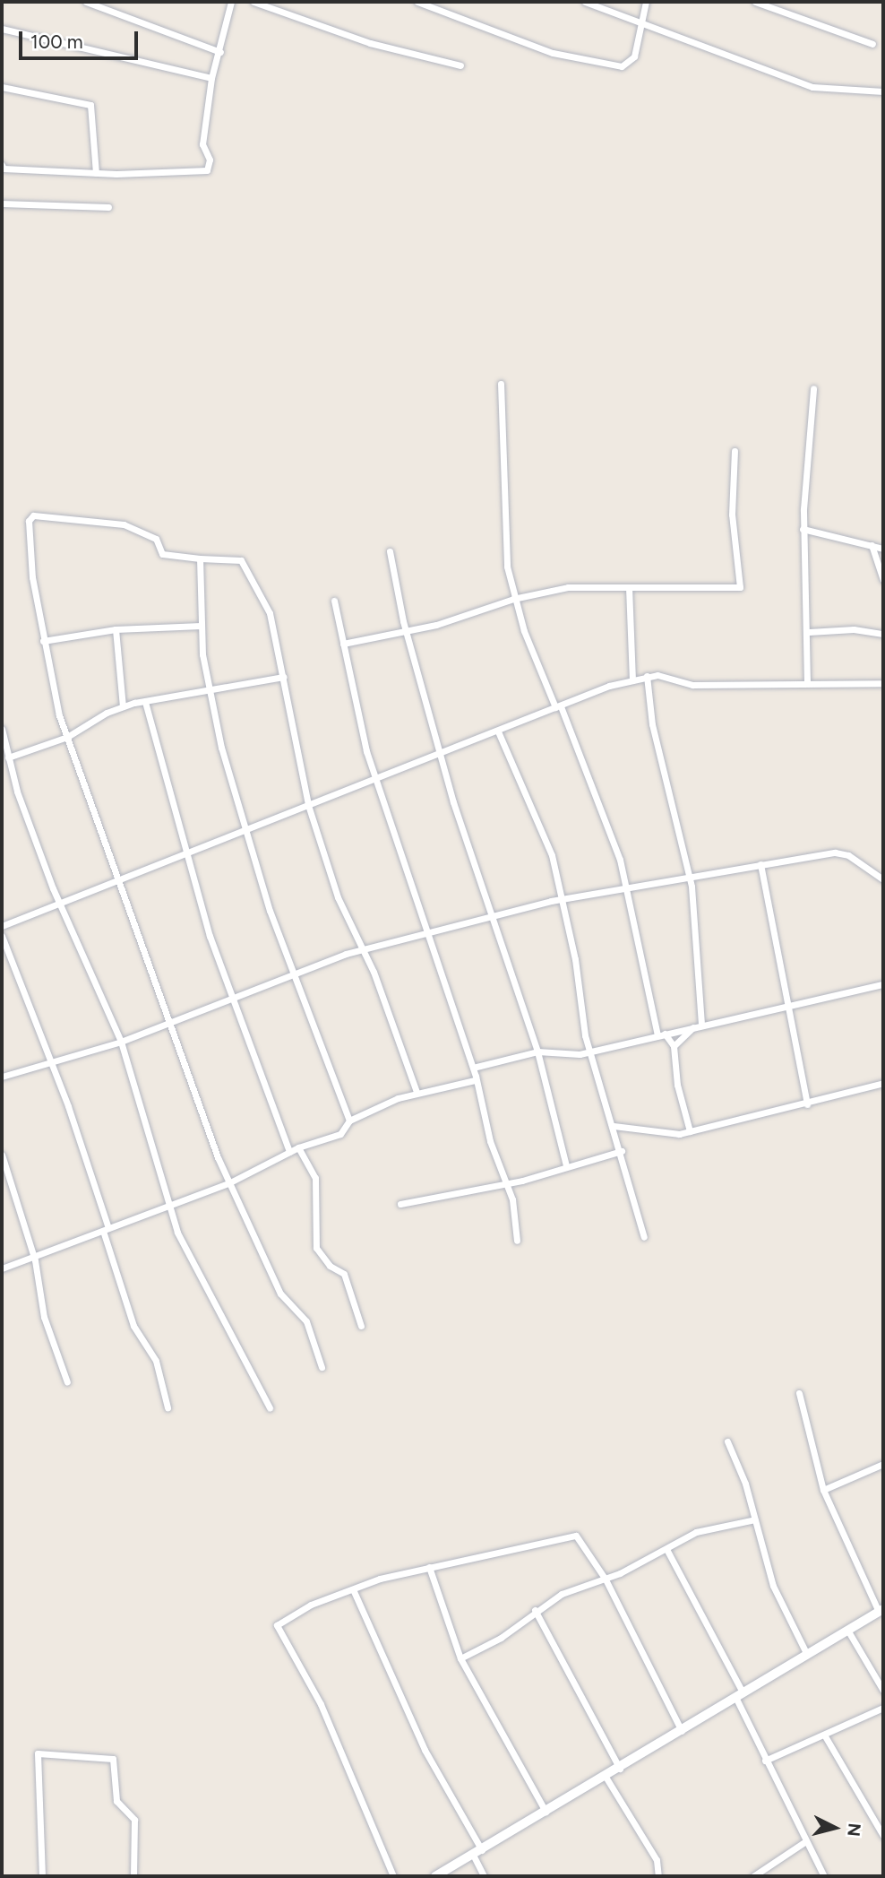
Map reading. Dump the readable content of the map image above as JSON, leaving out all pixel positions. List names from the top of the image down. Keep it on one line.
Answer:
{"scale_bar":"100 m","north":"right"}
